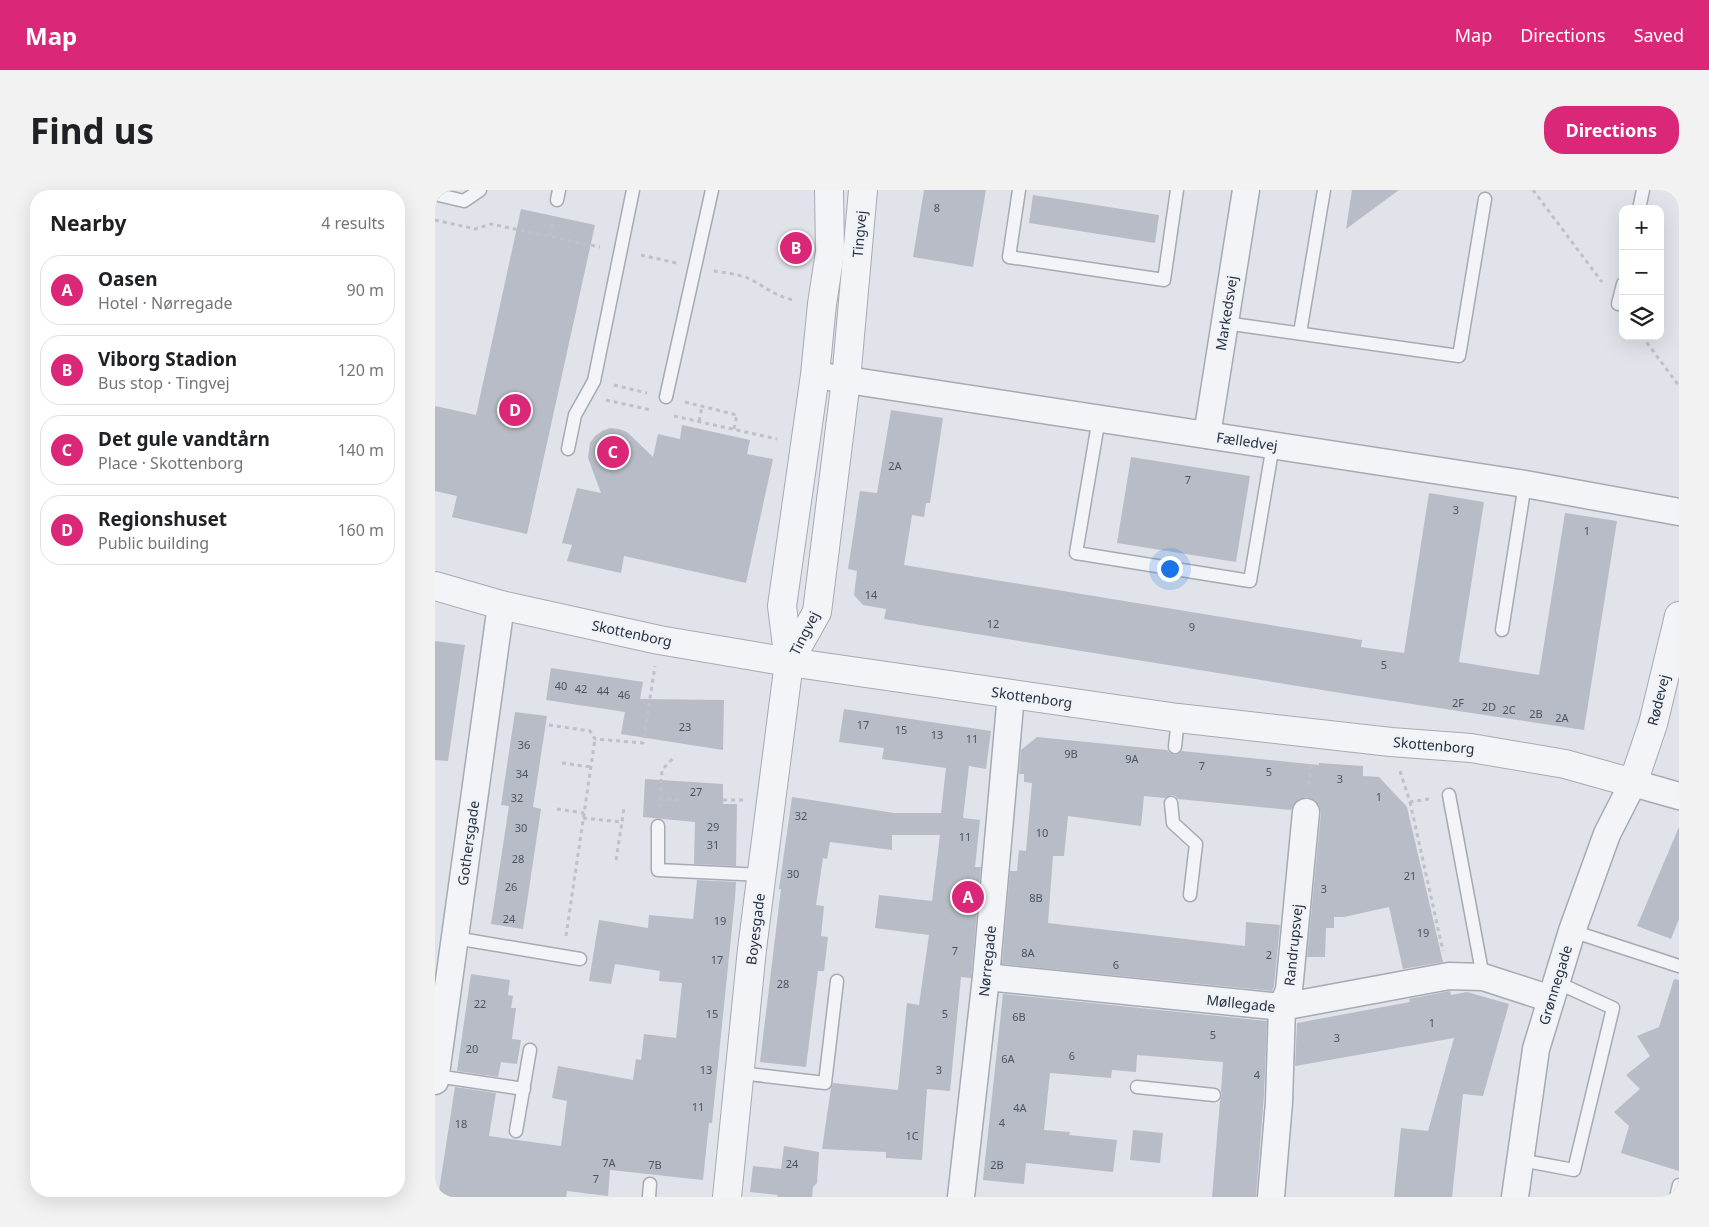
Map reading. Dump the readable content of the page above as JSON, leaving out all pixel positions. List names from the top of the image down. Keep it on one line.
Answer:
{"streets":{"street":["Tingvej","Markedsvej","Fælledvej","Skottenborg","Rødevej","Gothersgade","Boyesgade","Randrupsvej","Nørregade","Grønnegade","Møllegade"]},"crossings":[["Tingvej","Fælledvej"],["Tingvej","Skottenborg"],["Tingvej","Boyesgade"],["Markedsvej","Fælledvej"],["Skottenborg","Rødevej"],["Skottenborg","Gothersgade"],["Skottenborg","Boyesgade"],["Skottenborg","Nørregade"],["Skottenborg","Grønnegade"],["Rødevej","Grønnegade"],["Randrupsvej","Møllegade"],["Nørregade","Møllegade"],["Grønnegade","Møllegade"]],"house_numbers":["8","2A","7","3","1","14","12","9","5","40","42","44","46","2F","2D","2C","2B","2A","17","23","15","13","11","36","9B","9A","7","5","34","3","27","1","32","32","29","30","10","11","31","28","30","21","26","3","8B","24","19","19","7","8A","2","17","6","28","22","15","5","6B","1","5","3","20","6","6A","13","3","4","11","4A","4","18","1C","7A","24","7B","2B","7"],"page":{"header":"Map","nav":["Map","Directions","Saved"],"buttons":"Directions","title":"Find us","heading":["Nearby","4 results"],"map_buttons":["+","−"],"pins":["B","D","C","A"],"list":[{"mark":"A","name":"Oasen","note":"Hotel · Nørregade","value":"90 m"},{"mark":"B","name":"Viborg Stadion","note":"Bus stop · Tingvej","value":"120 m"},{"mark":"C","name":"Det gule vandtårn","note":"Place · Skottenborg","value":"140 m"},{"mark":"D","name":"Regionshuset","note":"Public building","value":"160 m"}]}}
